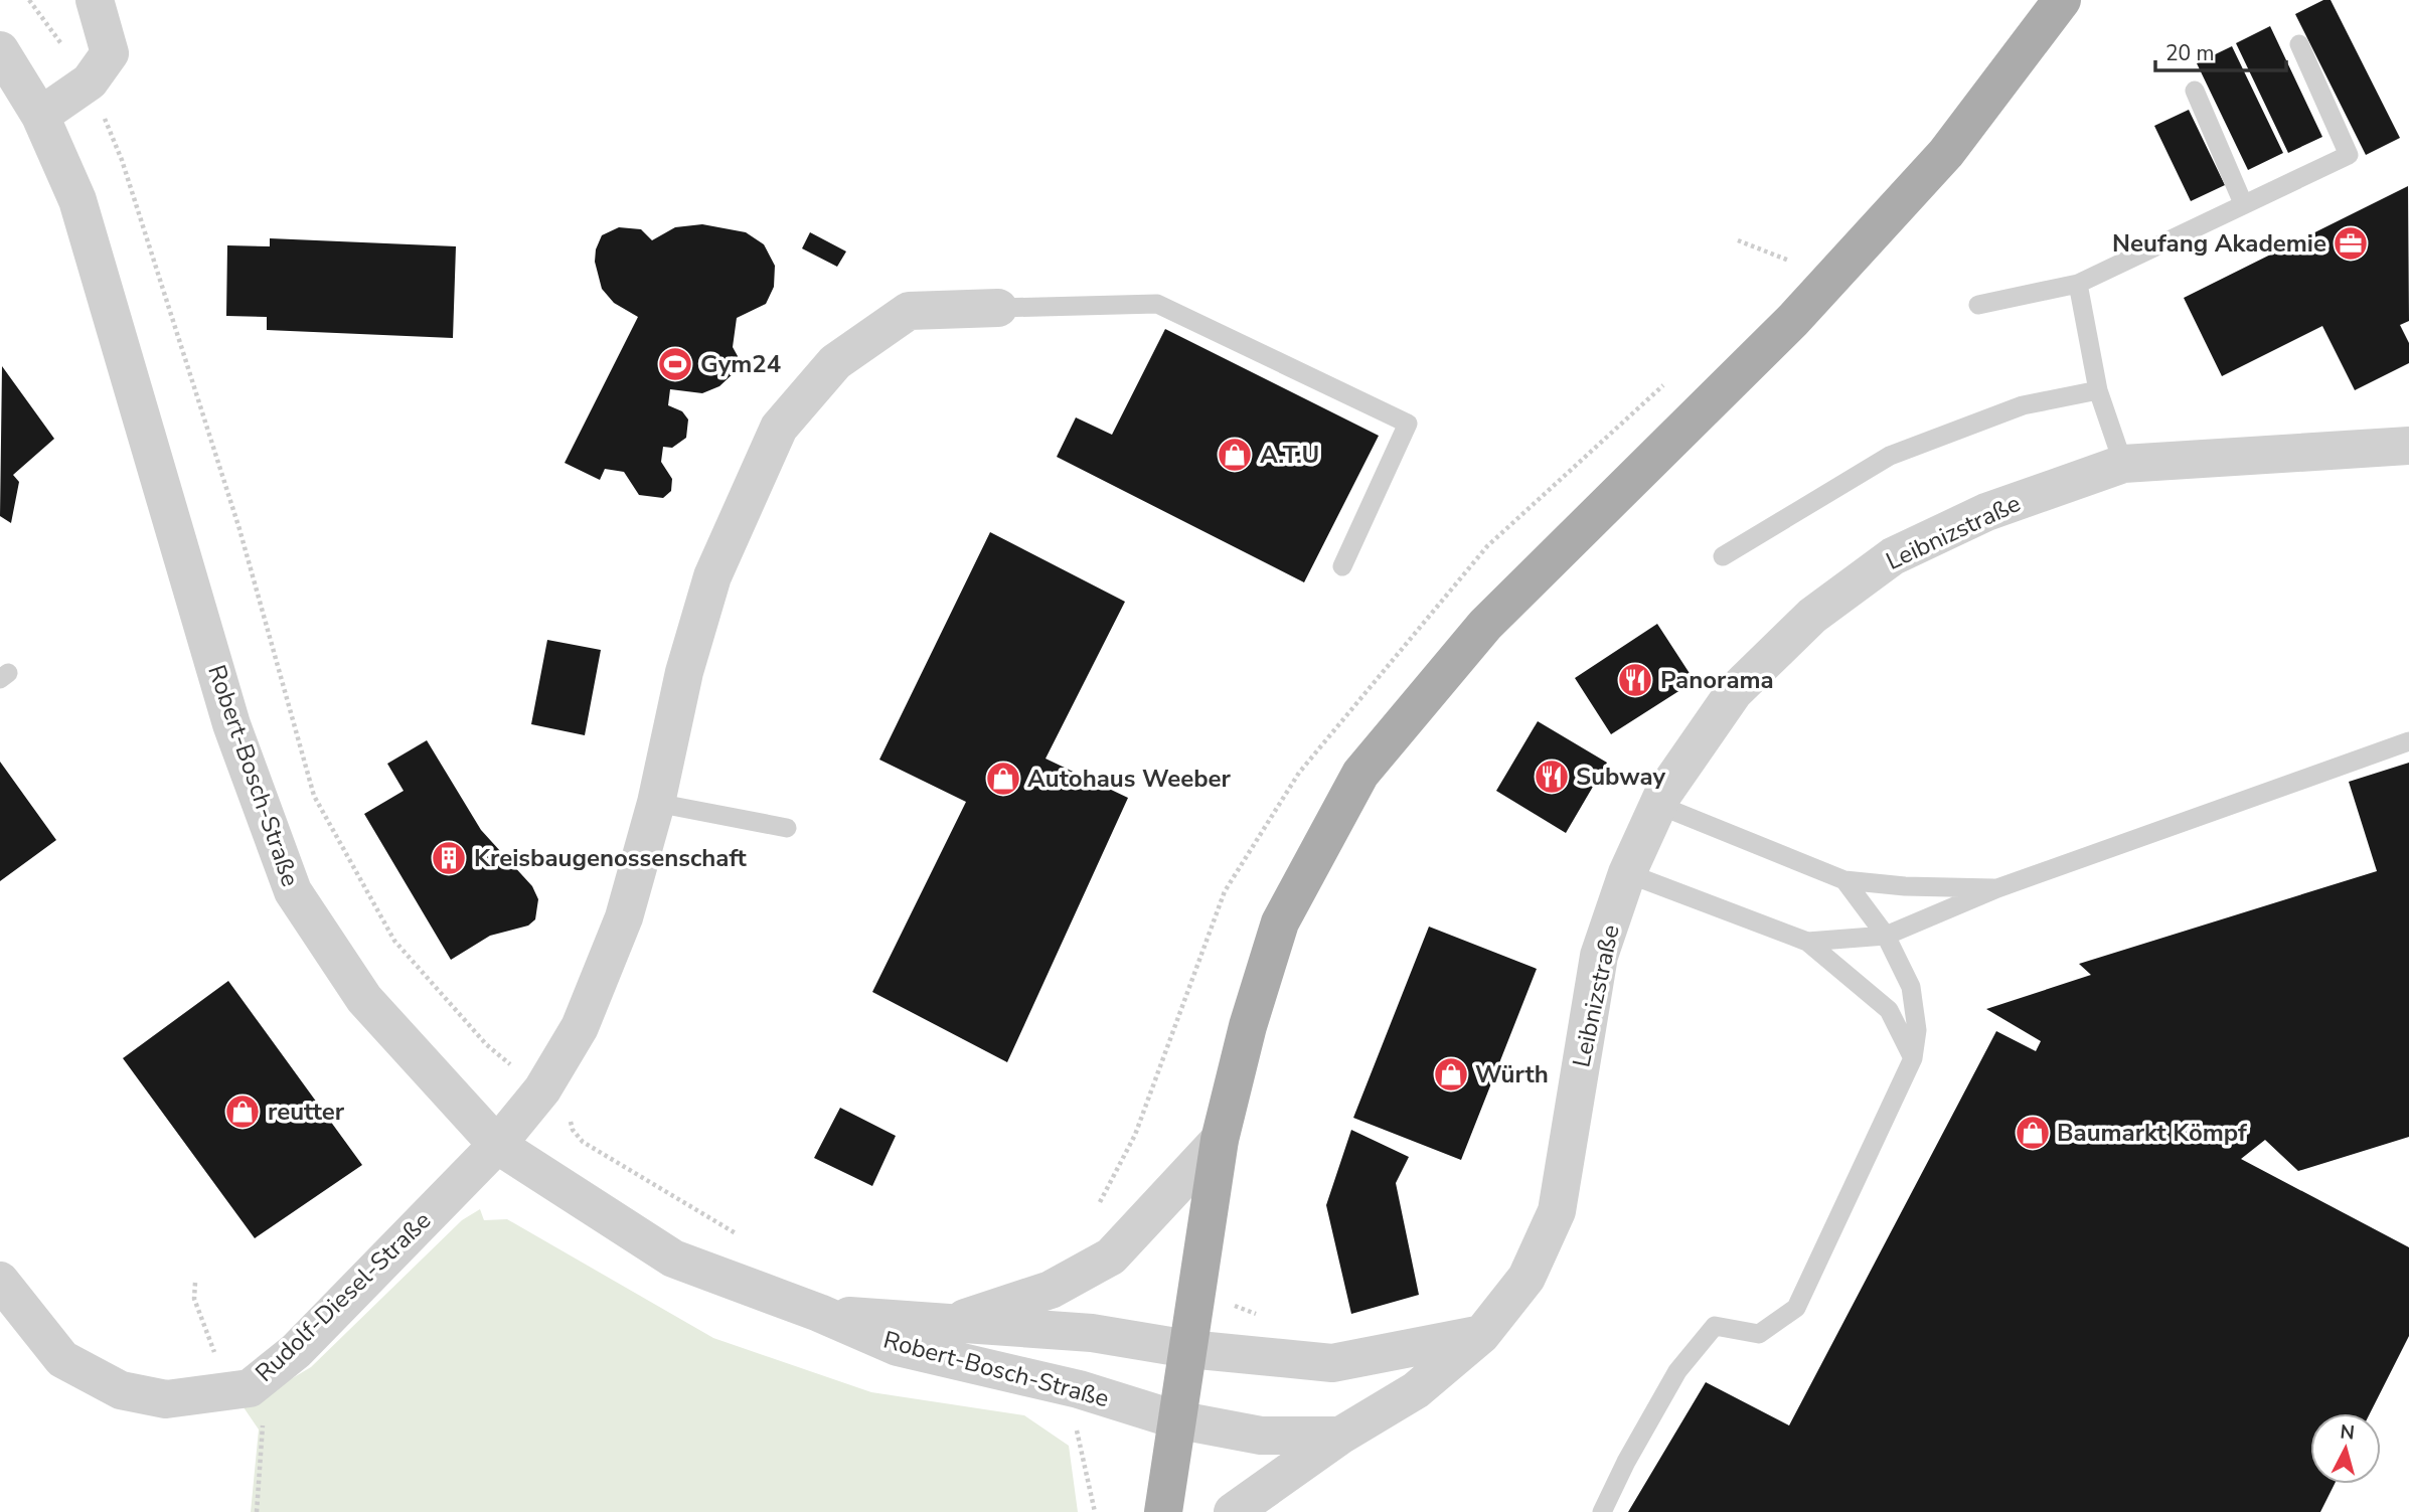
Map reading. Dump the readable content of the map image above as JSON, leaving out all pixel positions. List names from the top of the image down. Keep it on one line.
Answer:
{"streets":{"street":["Leibnizstraße","Robert-Bosch-Straße","Rudolf-Diesel-Straße"]},"crossings":[["Robert-Bosch-Straße","Rudolf-Diesel-Straße"]],"places":{"office":["Neufang Akademie"],"sports":["Gym24"],"shop":["A.T.U","Autohaus Weeber","Würth","reutter","Baumarkt Kömpf"],"restaurant":["Panorama","Subway"],"building":["Kreisbaugenossenschaft"]},"scale_bar":"20 m","north":"top"}
